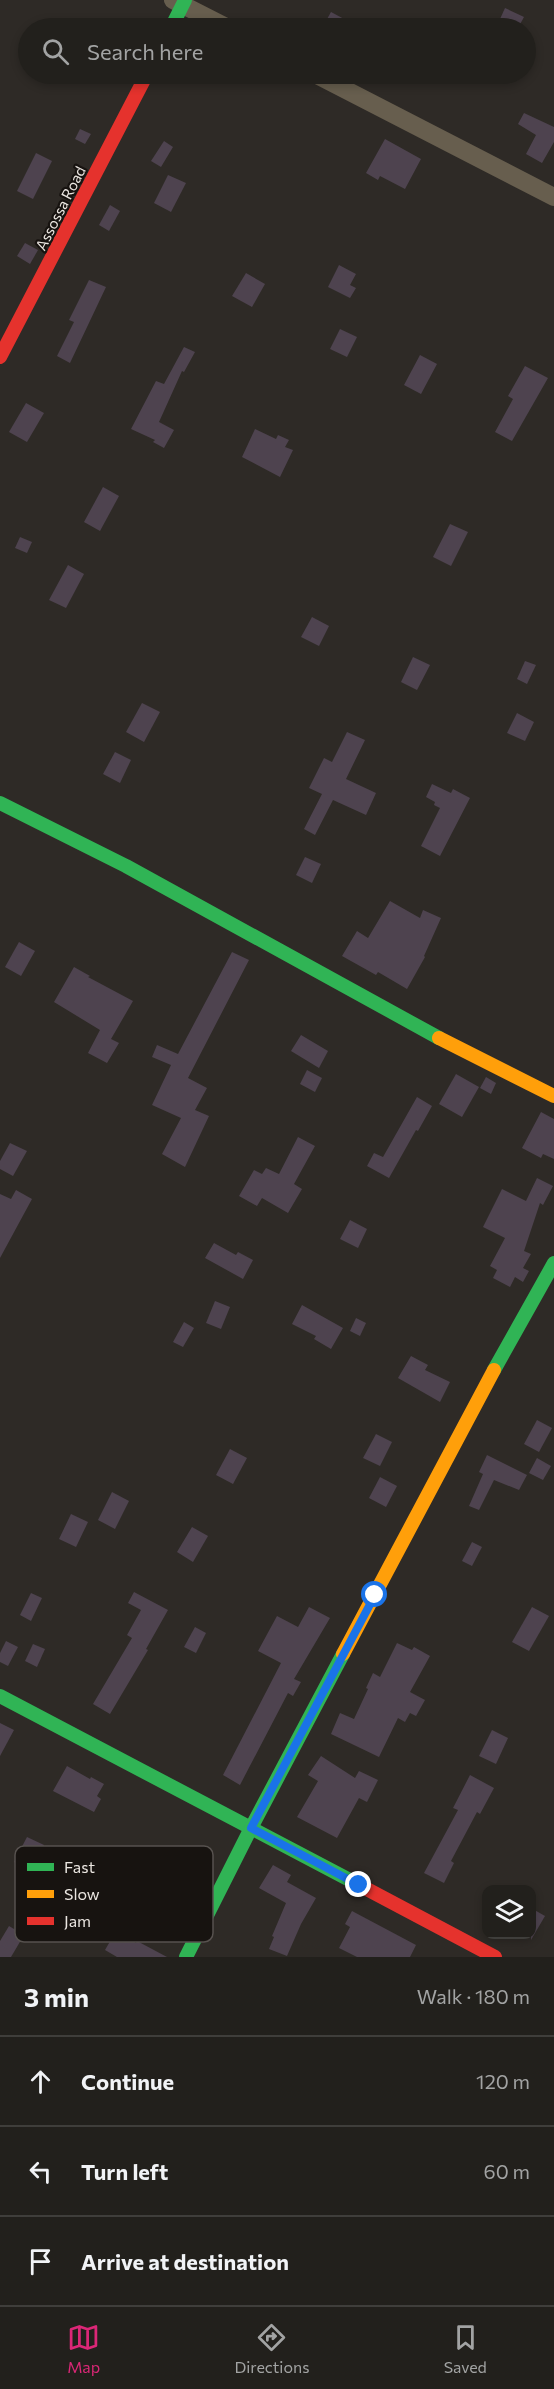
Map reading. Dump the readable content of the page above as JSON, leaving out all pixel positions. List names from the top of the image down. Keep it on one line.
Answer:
{"streets":{"street":["Assossa Road"]},"legend":["Fast","Slow","Jam"],"page":{"search":"Search here","heading":["3 min","Walk · 180 m"],"list":[["Continue","120 m"],["Turn left","60 m"],"Arrive at destination"],"nav":["Map","Directions","Saved"]}}
